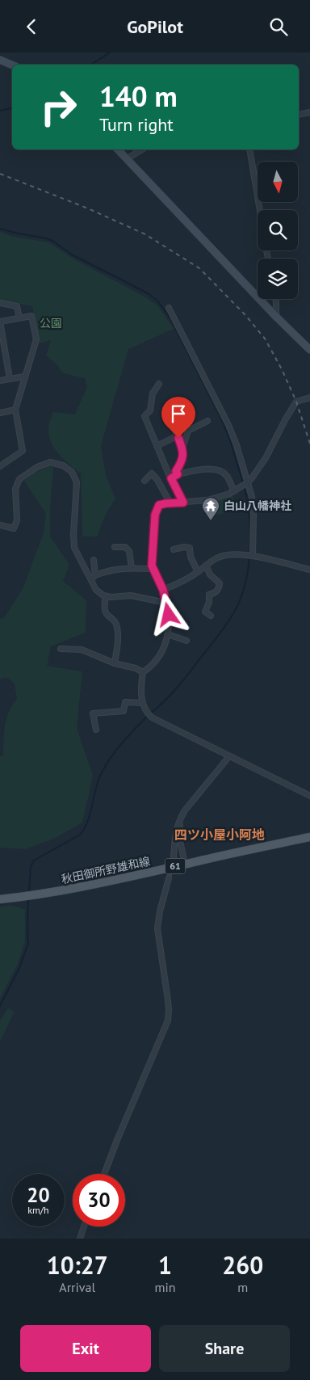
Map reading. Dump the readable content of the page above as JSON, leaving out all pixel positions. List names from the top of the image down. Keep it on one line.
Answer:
{"streets":{"main road":["61","秋田御所野雄和線"]},"districts":["四ツ小屋小阿地"],"parks":["公園"],"places":{"temple":["白山八幡神社"]},"north":"bottom","page":{"header":"GoPilot","turn":["140 m","Turn right"],"speed":"20 km/h","limit":"30","eta":["10:27","Arrival","1","min","260","m"],"buttons":["Exit","Share"]}}
